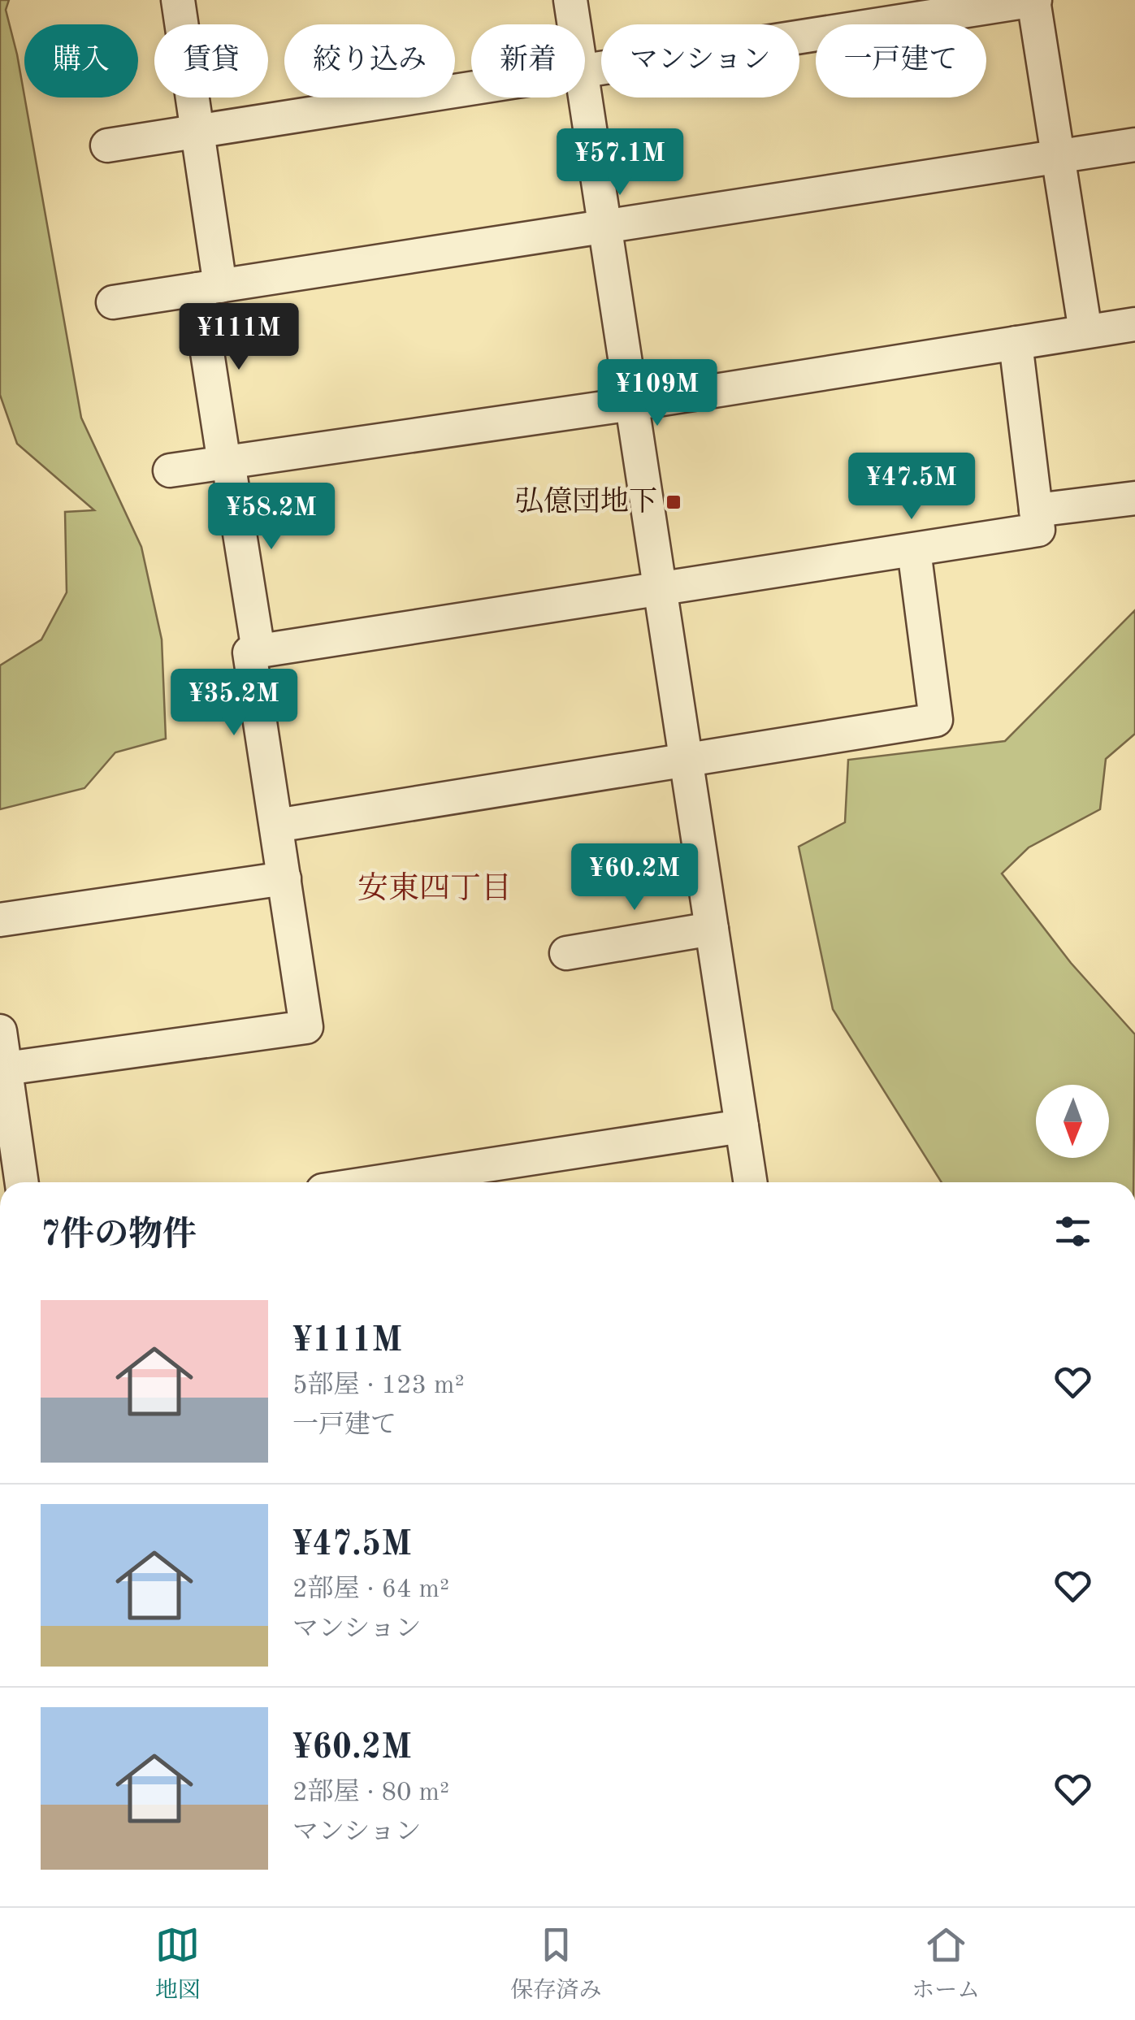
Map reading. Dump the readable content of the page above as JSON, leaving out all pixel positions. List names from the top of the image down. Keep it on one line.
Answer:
{"districts":["安東四丁目"],"places":{"transit":["弘億団地下"]},"north":"bottom","page":{"chip":["購入","賃貸","絞り込み","新着","マンション","一戸建て"],"price":["¥57.1M","¥111M","¥109M","¥47.5M","¥58.2M","¥35.2M","¥60.2M"],"heading":"7件の物件","list":[{"name":"¥111M","note":"5部屋 · 123 m² · 一戸建て"},{"name":"¥47.5M","note":"2部屋 · 64 m² · マンション"},{"name":"¥60.2M","note":"2部屋 · 80 m² · マンション"}],"tabs":["地図","保存済み","ホーム"]}}
